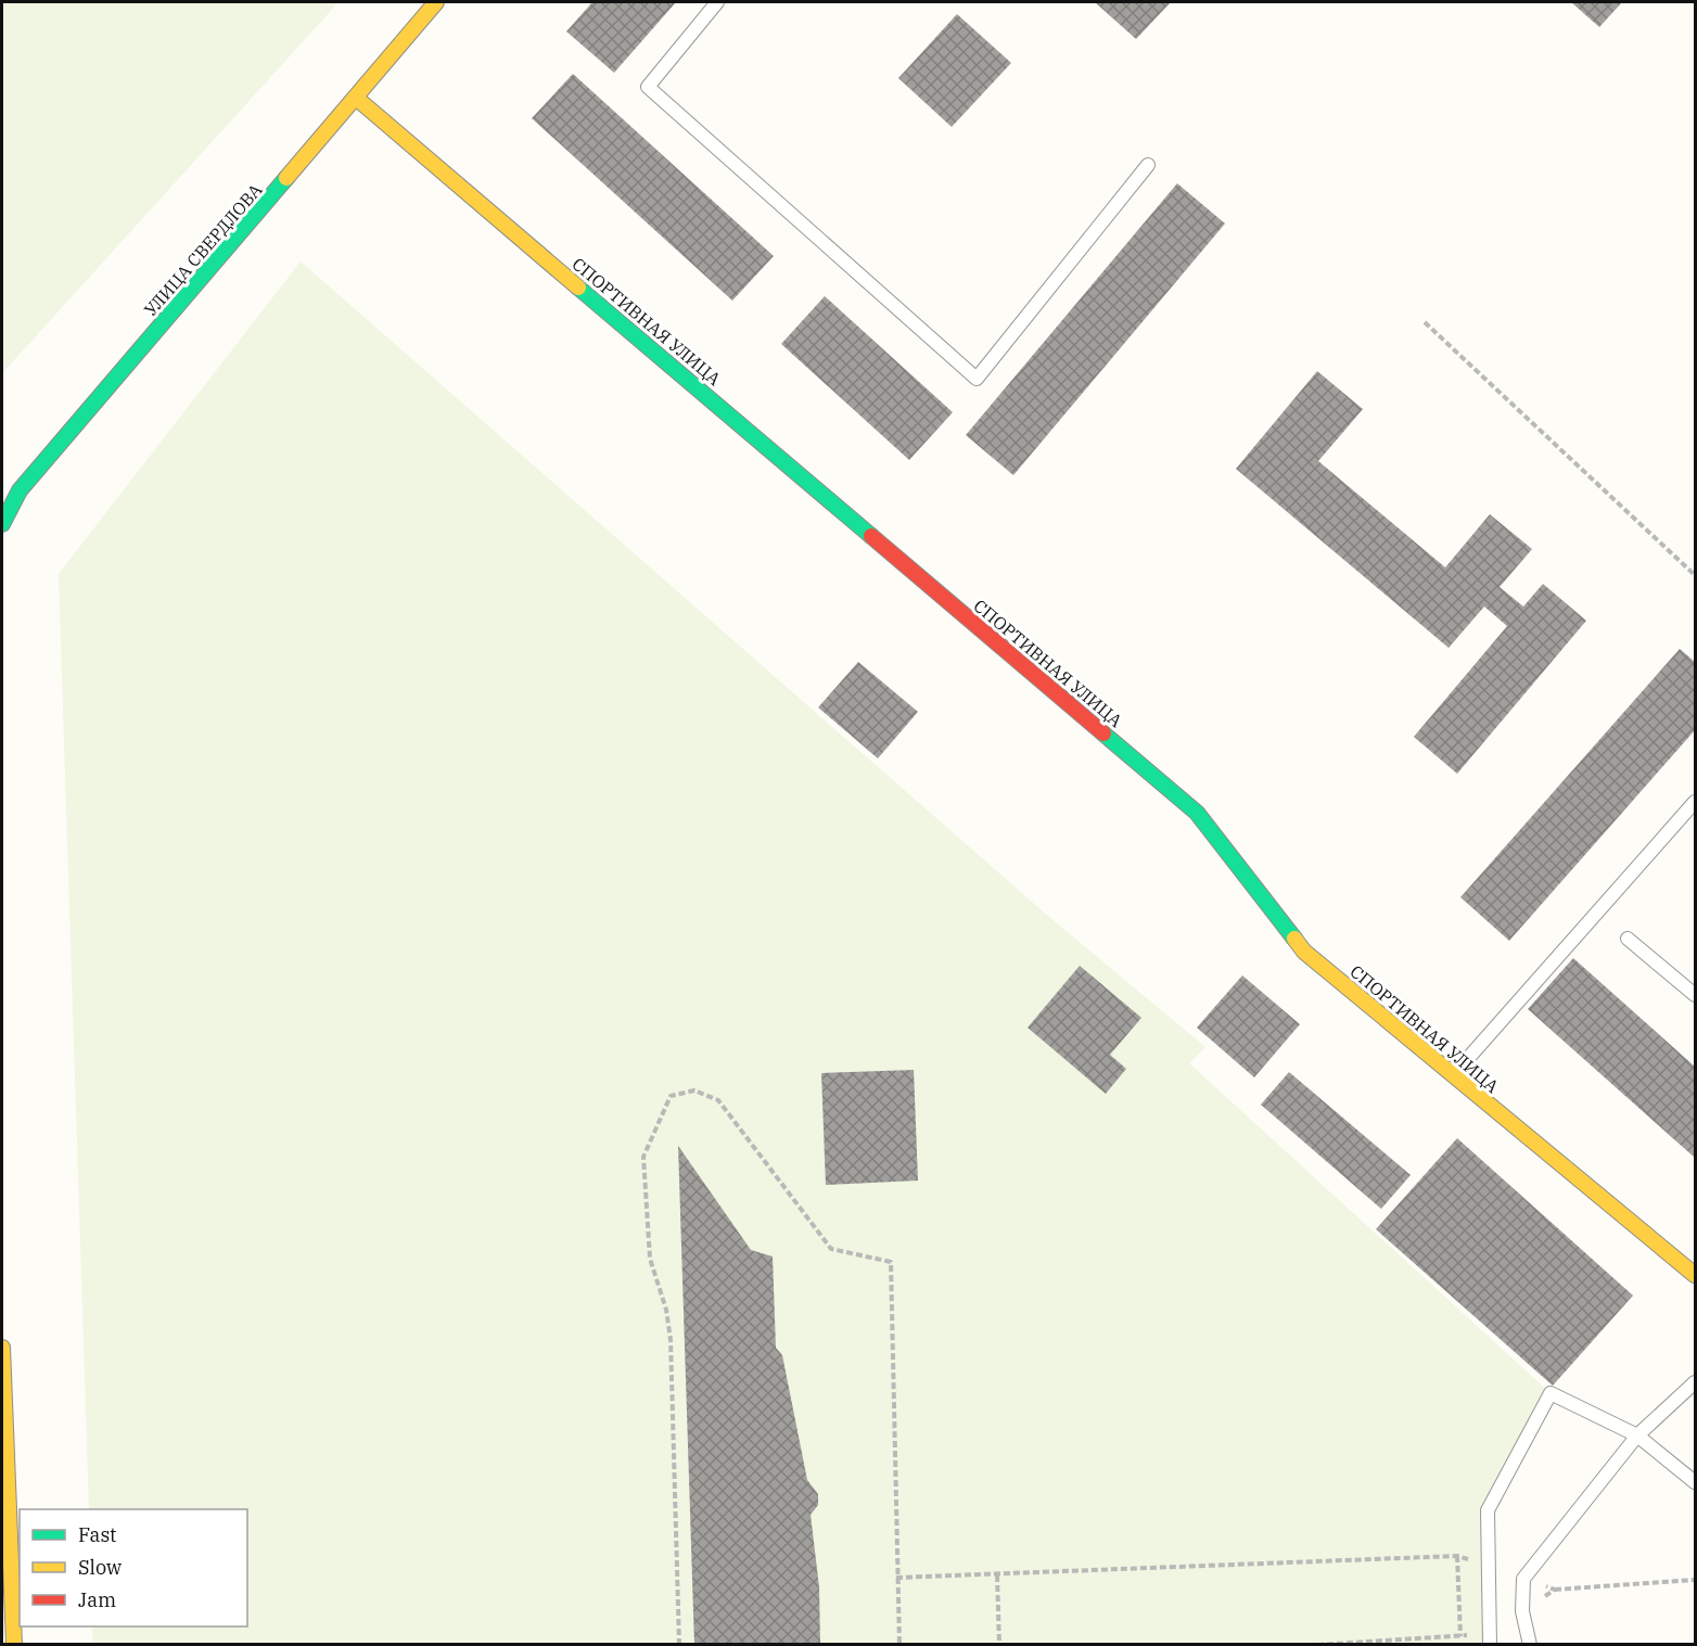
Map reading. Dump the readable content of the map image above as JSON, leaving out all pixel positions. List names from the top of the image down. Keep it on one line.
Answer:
{"streets":{"street":["УЛИЦА СВЕРДЛОВА","СПОРТИВНАЯ УЛИЦА"]},"crossings":[["УЛИЦА СВЕРДЛОВА","СПОРТИВНАЯ УЛИЦА"]],"legend":["Fast","Slow","Jam"]}
